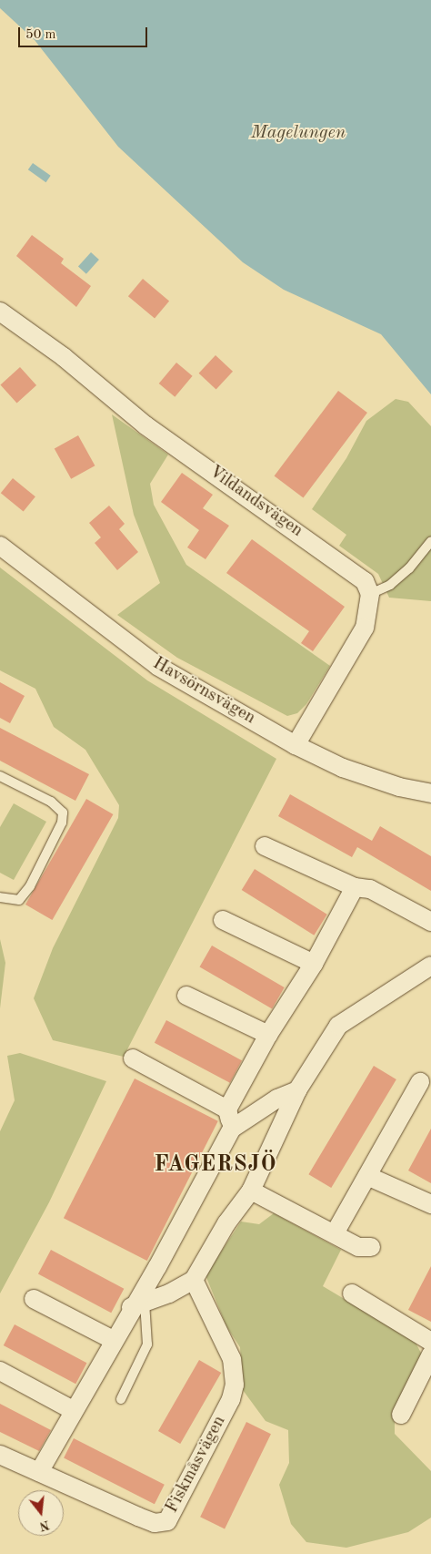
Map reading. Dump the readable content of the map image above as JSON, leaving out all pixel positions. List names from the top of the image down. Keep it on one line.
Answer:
{"streets":{"street":["Vildandsvägen","Havsörnsvägen","Fiskmåsvägen"]},"districts":["FAGERSJÖ"],"water":["Magelungen"],"scale_bar":"50 m","north":"bottom"}
